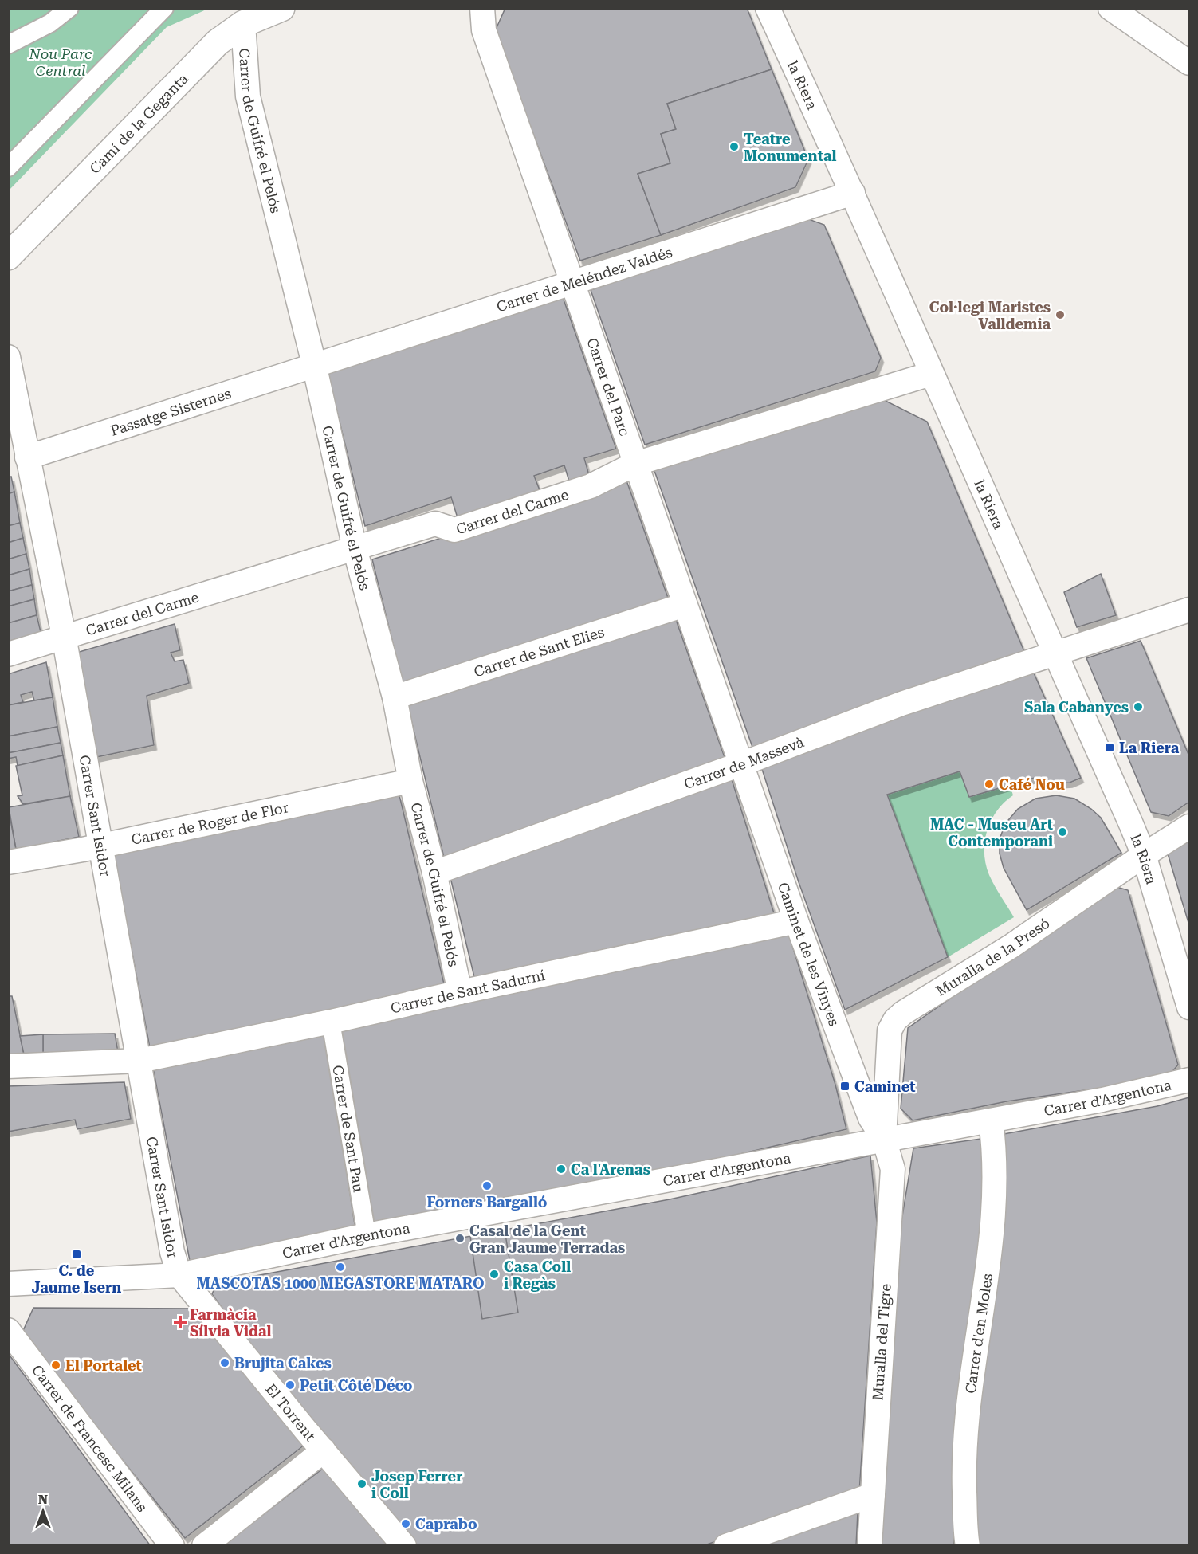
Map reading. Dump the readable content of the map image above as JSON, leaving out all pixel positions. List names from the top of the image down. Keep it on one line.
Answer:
{"streets":{"street":["la Riera","Camí de la Geganta","Carrer de Guifré el Pelós","Carrer de Meléndez Valdés","Carrer del Parc","Passatge Sisternes","Carrer del Carme","Carrer de Sant Elies","Carrer de Massevà","Carrer Sant Isidor","Carrer de Roger de Flor","Caminet de les Vinyes","Muralla de la Presó","Carrer de Sant Sadurní","Carrer d'Argentona","Carrer de Sant Pau","Carrer d'en Moles","Muralla del Tigre","El Torrent","Carrer de Francesc Milans"]},"crossings":[["la Riera","Carrer de Meléndez Valdés"],["la Riera","Carrer del Carme"],["la Riera","Carrer de Massevà"],["la Riera","Muralla de la Presó"],["Camí de la Geganta","Carrer de Guifré el Pelós"],["Carrer de Guifré el Pelós","Carrer de Meléndez Valdés"],["Carrer de Guifré el Pelós","Passatge Sisternes"],["Carrer de Guifré el Pelós","Carrer del Carme"],["Carrer de Guifré el Pelós","Carrer de Sant Elies"],["Carrer de Guifré el Pelós","Carrer de Massevà"],["Carrer de Guifré el Pelós","Carrer de Roger de Flor"],["Carrer de Guifré el Pelós","Carrer de Sant Sadurní"],["Carrer de Meléndez Valdés","Carrer del Parc"],["Carrer de Meléndez Valdés","Passatge Sisternes"],["Carrer del Parc","Carrer del Carme"],["Carrer del Parc","Carrer de Sant Elies"],["Carrer del Parc","Carrer de Massevà"],["Carrer del Parc","Caminet de les Vinyes"],["Passatge Sisternes","Carrer Sant Isidor"],["Carrer del Carme","Carrer Sant Isidor"],["Carrer de Massevà","Caminet de les Vinyes"],["Carrer Sant Isidor","Carrer de Roger de Flor"],["Carrer Sant Isidor","Carrer de Sant Sadurní"],["Carrer Sant Isidor","Carrer d'Argentona"],["Carrer Sant Isidor","El Torrent"],["Caminet de les Vinyes","Muralla de la Presó"],["Caminet de les Vinyes","Carrer de Sant Sadurní"],["Caminet de les Vinyes","Carrer d'Argentona"],["Caminet de les Vinyes","Muralla del Tigre"],["Muralla de la Presó","Carrer d'Argentona"],["Muralla de la Presó","Muralla del Tigre"],["Carrer de Sant Sadurní","Carrer de Sant Pau"],["Carrer d'Argentona","Carrer de Sant Pau"],["Carrer d'Argentona","Carrer d'en Moles"],["Carrer d'Argentona","Muralla del Tigre"],["Carrer d'Argentona","El Torrent"]],"parks":["Nou Parc Central"],"places":{"other":["Teatre Monumental","Col·legi Maristes Valldemia","Sala Cabanyes","Café Nou","MAC - Museu Art Contemporani","Ca l'Arenas","Forners Bargalló","Casal de la Gent Gran Jaume Terradas","MASCOTAS 1000 MEGASTORE MATARO","Casa Coll i Regàs","Brujita Cakes","El Portalet","Petit Côté Déco","Josep Ferrer i Coll","Caprabo"],"transit":["La Riera","Caminet","C. de Jaume Isern"],"health":["Farmàcia Sílvia Vidal"]},"north":"top"}
